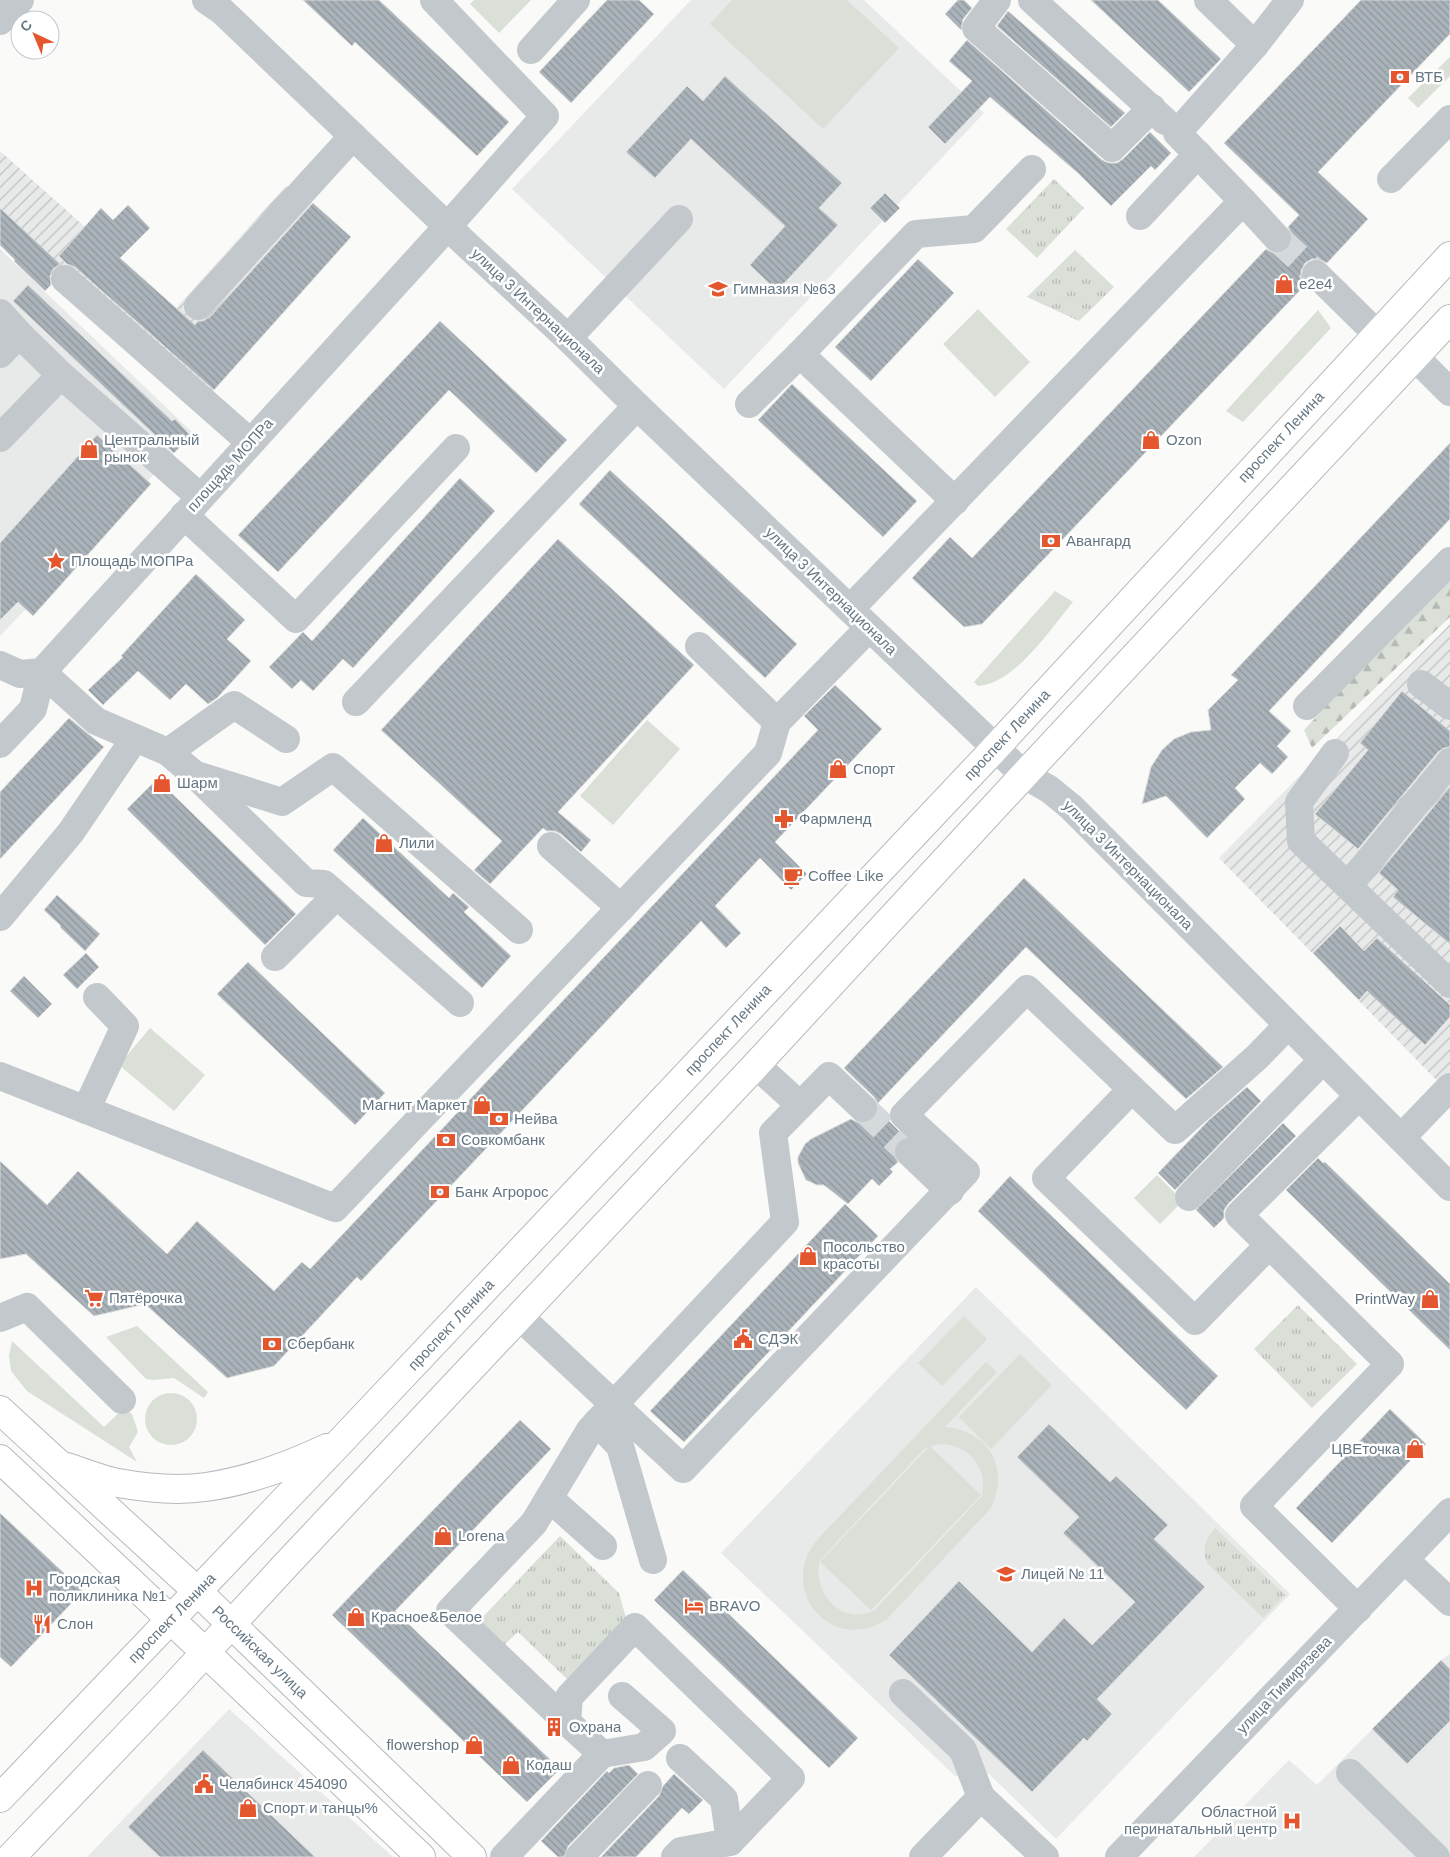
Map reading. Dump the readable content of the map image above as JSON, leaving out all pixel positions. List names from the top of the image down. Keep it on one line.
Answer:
{"streets":{"main road":["проспект Ленина","Российская улица"],"street":["улица 3 Интернационала","площадь МОПРа","улица Тимирязева"]},"crossings":[["улица 3 Интернационала","проспект Ленина"],["улица 3 Интернационала","площадь МОПРа"],["проспект Ленина","Российская улица"]],"places":{"bank":["ВТБ","Авангард","Нейва","Совкомбанк","Банк Агророс","Сбербанк"],"shop":["е2е4","Ozon","Центральный рынок","Спорт","Шарм","Лили","Магнит Маркет","Посольство красоты","PrintWay","ЦВЕточка","Lorena","Красное&Белое","flowershop","Кодаш","Спорт и танцы%"],"school or university":["Гимназия №63","Лицей № 11"],"place":["Площадь МОПРа"],"pharmacy":["Фармленд"],"cafe":["Coffee Like"],"supermarket":["Пятёрочка"],"public building":["СДЭК","Челябинск 454090"],"hospital":["Городская поликлиника №1","Областной перинатальный центр"],"hotel":["BRAVO"],"restaurant":["Слон"],"building":["Охрана"]},"north":"top left"}
